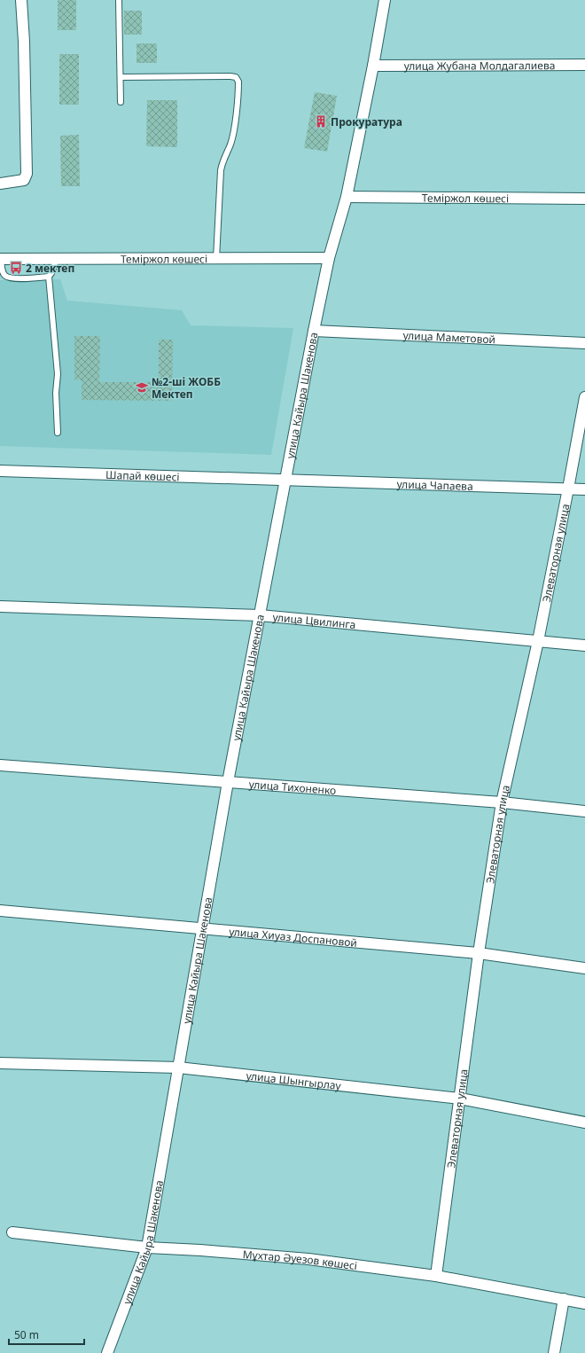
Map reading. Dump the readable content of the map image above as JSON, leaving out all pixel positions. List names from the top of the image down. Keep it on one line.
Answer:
{"streets":{"street":["улица Жубана Молдагалиева","Теміржол көшесі","улица Маметовой","улица Кайыра Шакенова","Шапай көшесі","улица Чапаева","Элеваторная улица","улица Цвилинга","улица Тихоненко","улица Хиуаз Доспановой","улица Шынгырлау","Мұхтар Әуезов көшесі"]},"crossings":[["улица Жубана Молдагалиева","улица Кайыра Шакенова"],["Теміржол көшесі","улица Кайыра Шакенова"],["улица Маметовой","улица Кайыра Шакенова"],["улица Кайыра Шакенова","Шапай көшесі"],["улица Кайыра Шакенова","улица Чапаева"],["улица Кайыра Шакенова","улица Цвилинга"],["улица Кайыра Шакенова","улица Тихоненко"],["улица Кайыра Шакенова","улица Хиуаз Доспановой"],["улица Кайыра Шакенова","улица Шынгырлау"],["улица Кайыра Шакенова","Мұхтар Әуезов көшесі"],["Шапай көшесі","улица Чапаева"],["улица Чапаева","Элеваторная улица"],["Элеваторная улица","улица Цвилинга"],["Элеваторная улица","улица Тихоненко"],["Элеваторная улица","улица Хиуаз Доспановой"],["Элеваторная улица","улица Шынгырлау"],["Элеваторная улица","Мұхтар Әуезов көшесі"]],"places":{"building":["Прокуратура"],"bus stop":["2 мектеп"],"school or university":["№2-ші ЖОББ Мектеп"]},"scale_bar":"50 m"}
